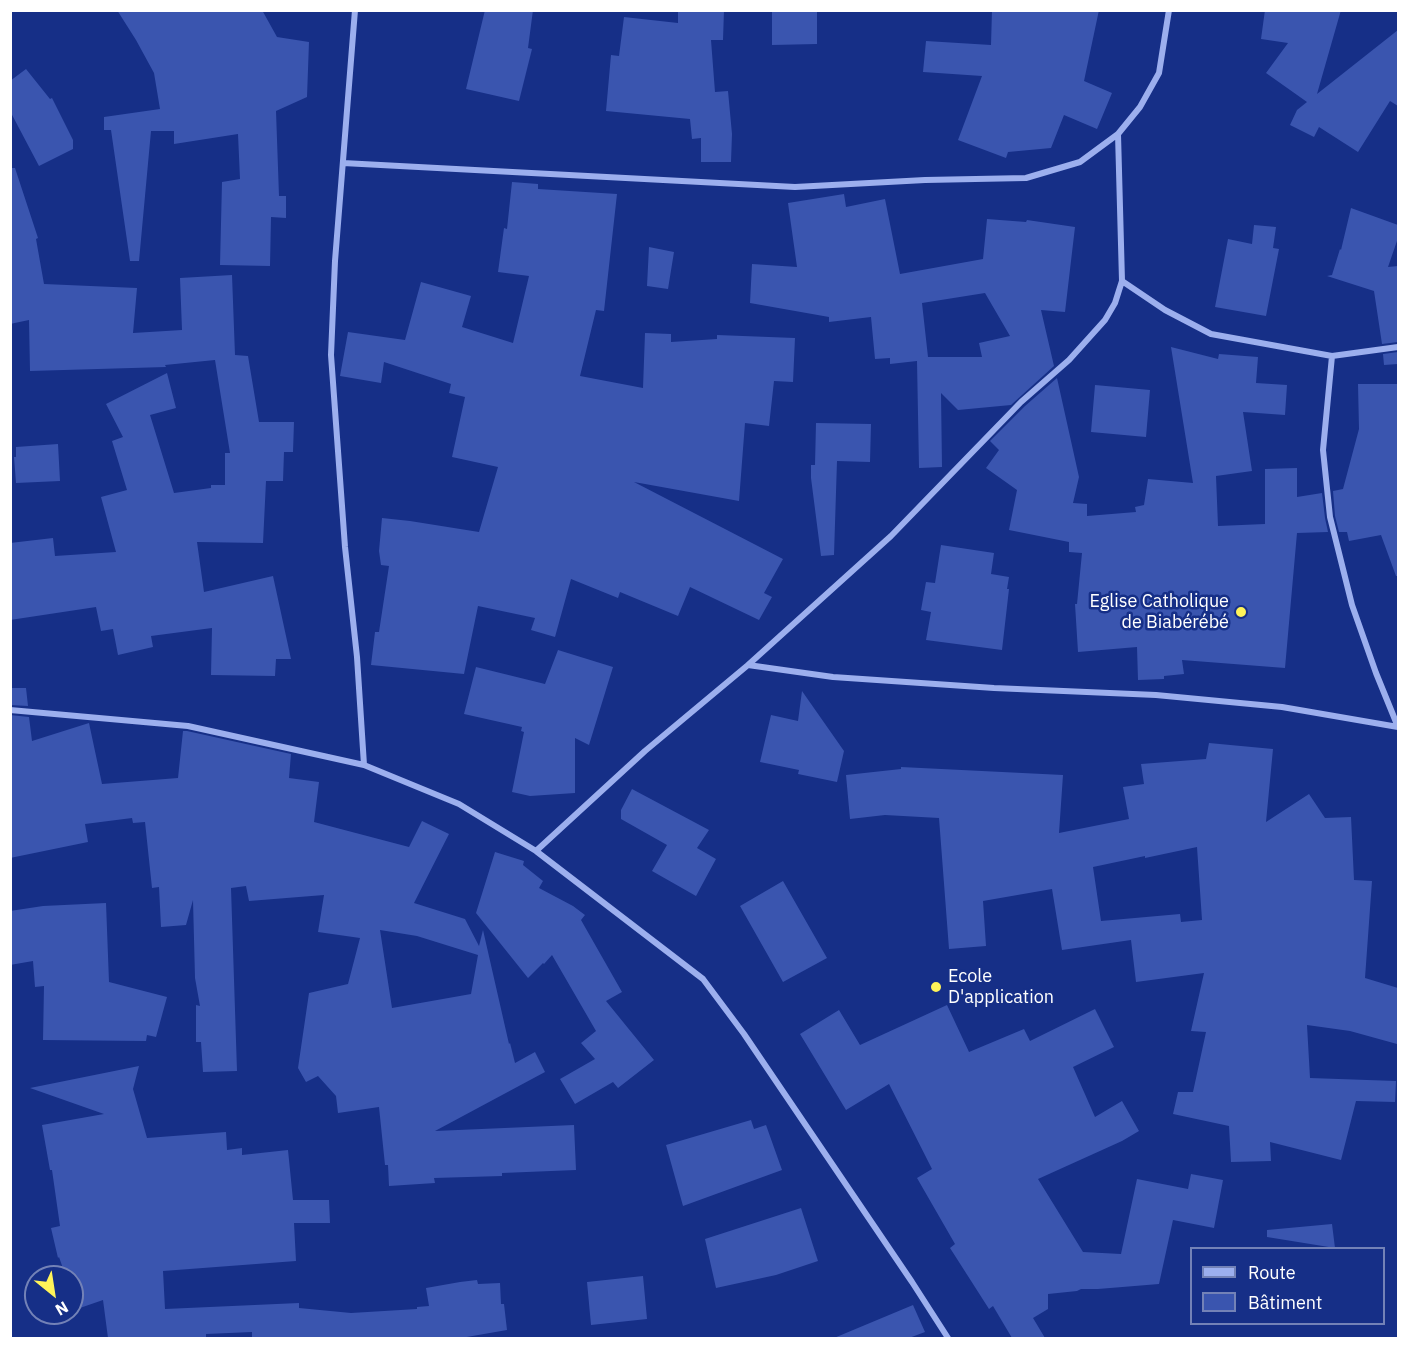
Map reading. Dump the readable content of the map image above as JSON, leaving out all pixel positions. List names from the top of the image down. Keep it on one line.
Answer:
{"places":["Eglise Catholique de Biabérébé","Ecole D'application"],"legend":["Route","Bâtiment"],"north":"bottom right"}
